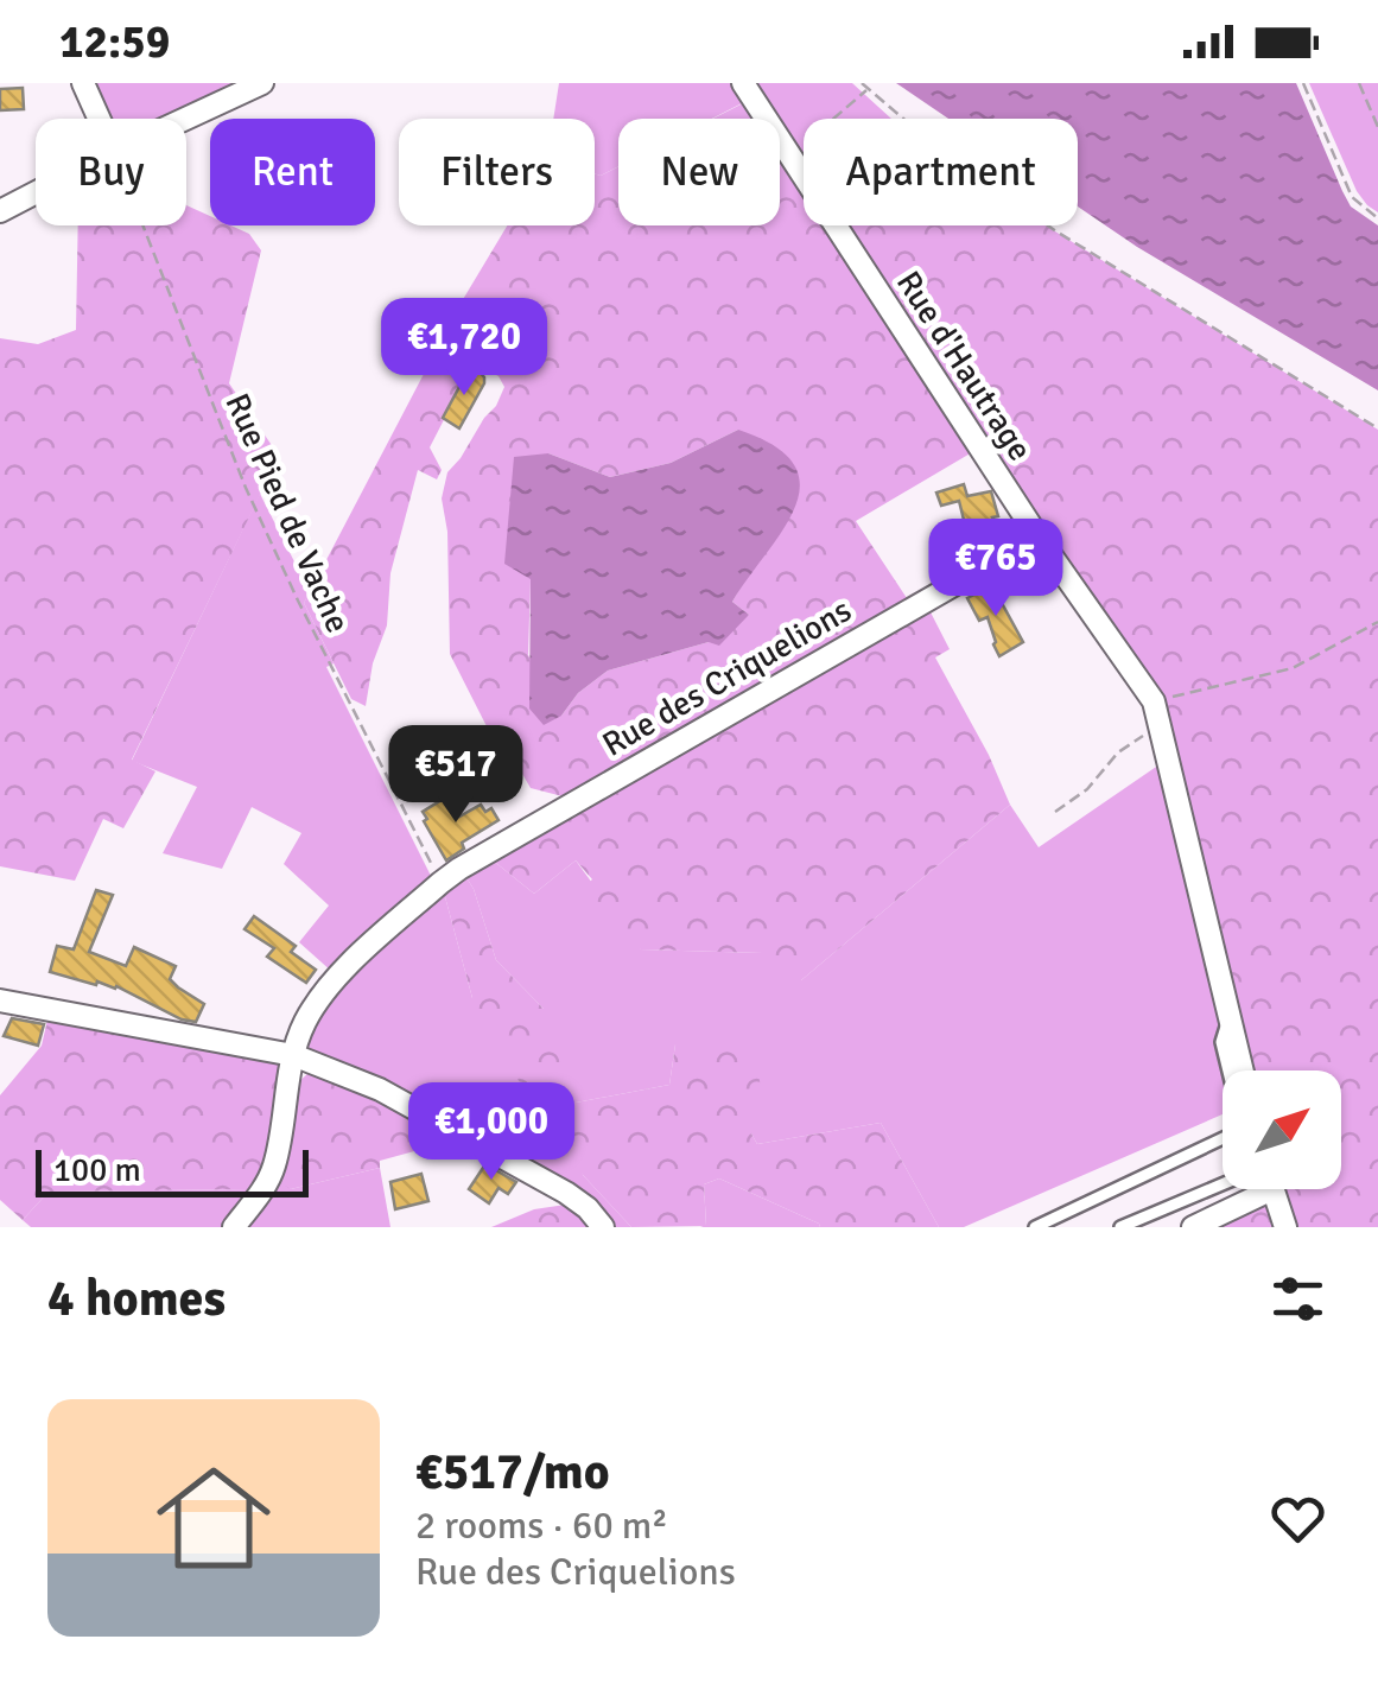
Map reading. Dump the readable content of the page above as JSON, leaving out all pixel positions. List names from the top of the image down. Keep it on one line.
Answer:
{"streets":{"street":["Rue d'Hautrage","Rue des Criquelions"],"path":["Rue Pied de Vache"]},"crossings":[["Rue d'Hautrage","Rue des Criquelions"],["Rue Pied de Vache","Rue des Criquelions"]],"scale_bar":"100 m","north":"top right","page":{"status":"12:59","chip":["Buy","Rent","Filters","New","Apartment"],"price":["€1,720","€765","€517","€1,000"],"scale":"100 m","heading":"4 homes","list":[{"name":"€517/mo","note":"2 rooms · 60 m² · Rue des Criquelions"}]}}
